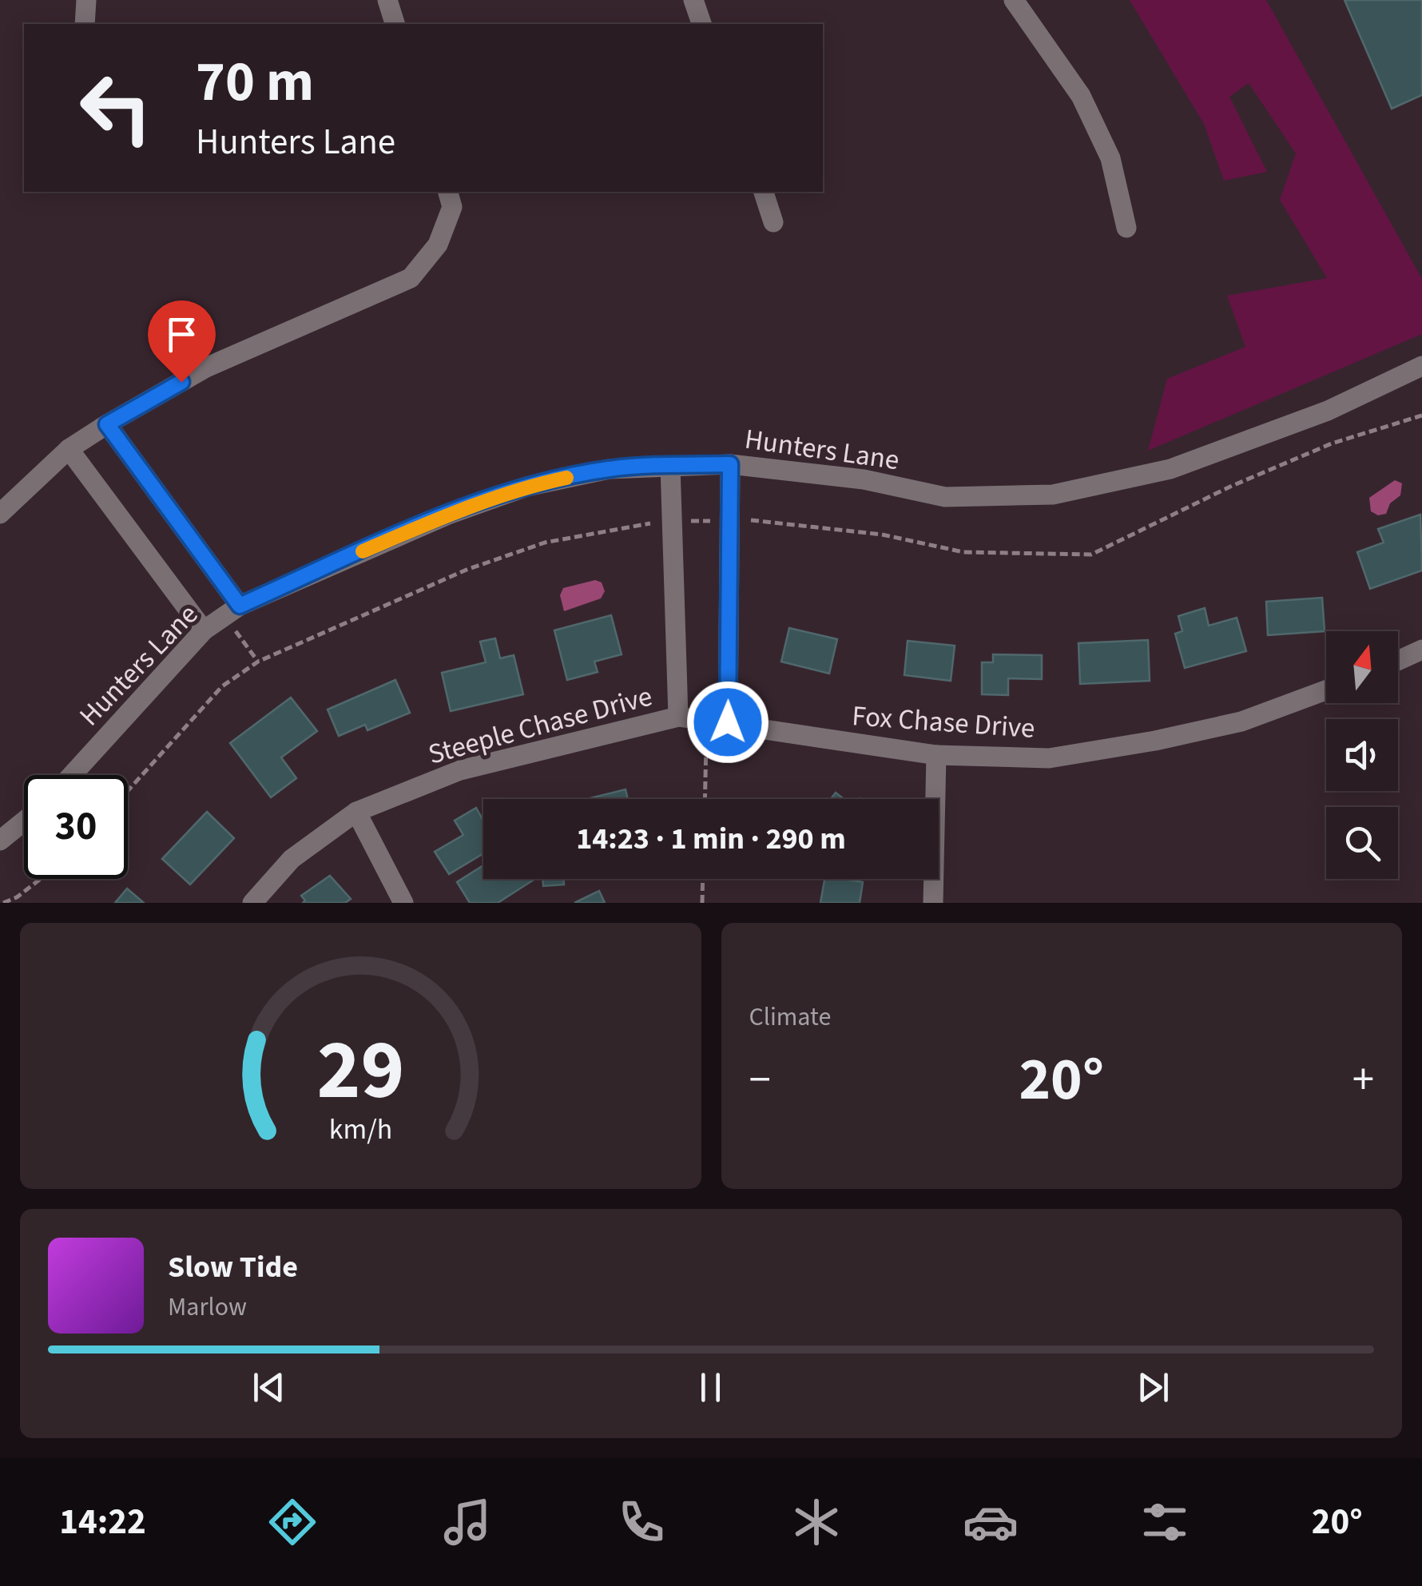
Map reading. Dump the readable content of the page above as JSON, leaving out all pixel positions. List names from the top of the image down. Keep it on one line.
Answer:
{"streets":{"street":["Hunters Lane","Fox Chase Drive","Steeple Chase Drive"]},"crossings":[["Hunters Lane","Steeple Chase Drive"],["Fox Chase Drive","Steeple Chase Drive"]],"north":"top","page":{"turn":["70 m","Hunters Lane"],"limit":"30","trip":"14:23 · 1 min · 290 m","tile":"Climate","heat":["−","20°","+"],"song":["Slow Tide","Marlow"],"tabs":["14:22","20°"],"gauge":["29","km/h"]}}
